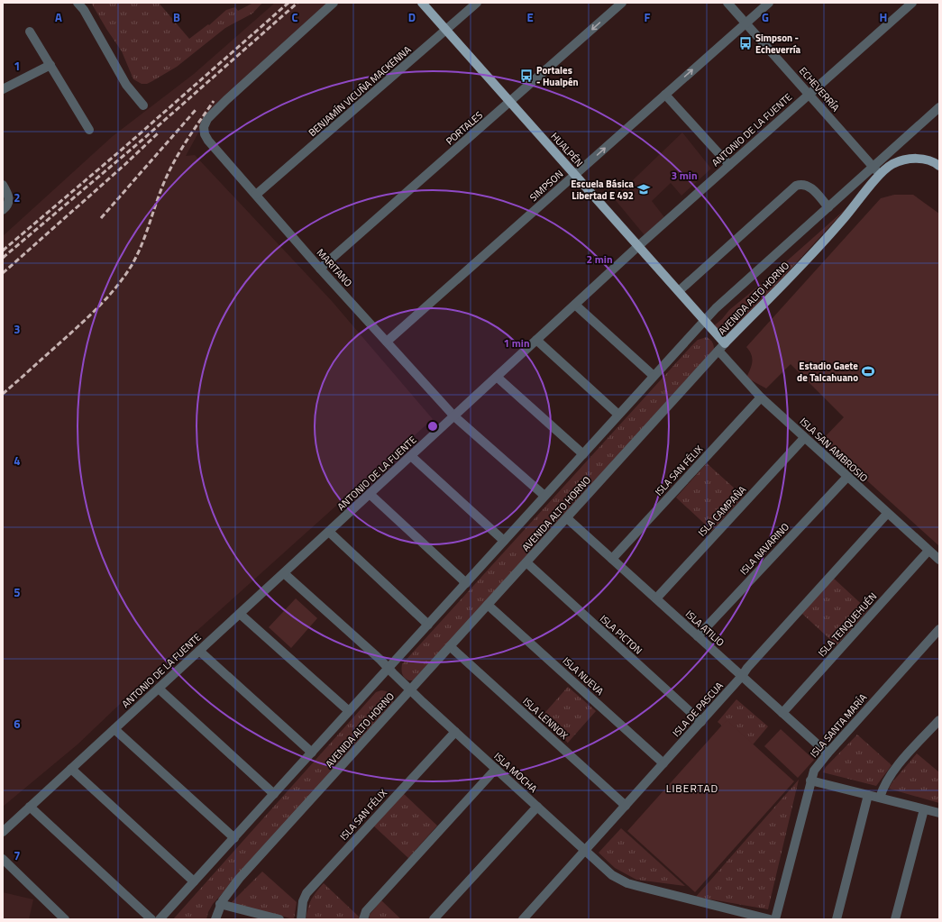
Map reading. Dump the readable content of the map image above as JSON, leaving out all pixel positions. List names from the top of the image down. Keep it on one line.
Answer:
{"streets":{"main road":["HUALPÉN","AVENIDA ALTO HORNO"],"street":["ECHEVERRÍA","BENJAMÍN VICUÑA MACKENNA","PORTALES","ANTONIO DE LA FUENTE","SIMPSON","MARITANO","ISLA SAN AMBROSIO","ISLA SAN FÉLIX","ISLA CAMPAÑA","ISLA NAVARINO","ISLA TENQUEHUÉN","ISLA ATILIO","ISLA PICTON","ISLA NUEVA","ISLA DE PASCUA","ISLA LENNOX","ISLA SANTA MARÍA","ISLA MOCHA"]},"crossings":[["ECHEVERRÍA","ANTONIO DE LA FUENTE"],["ECHEVERRÍA","SIMPSON"],["ECHEVERRÍA","AVENIDA ALTO HORNO"],["BENJAMÍN VICUÑA MACKENNA","HUALPÉN"],["BENJAMÍN VICUÑA MACKENNA","MARITANO"],["PORTALES","HUALPÉN"],["PORTALES","MARITANO"],["ANTONIO DE LA FUENTE","HUALPÉN"],["ANTONIO DE LA FUENTE","MARITANO"],["ANTONIO DE LA FUENTE","ISLA MOCHA"],["HUALPÉN","SIMPSON"],["HUALPÉN","AVENIDA ALTO HORNO"],["SIMPSON","MARITANO"],["AVENIDA ALTO HORNO","ISLA SAN AMBROSIO"],["AVENIDA ALTO HORNO","ISLA ATILIO"],["AVENIDA ALTO HORNO","ISLA PICTON"],["AVENIDA ALTO HORNO","ISLA NUEVA"],["AVENIDA ALTO HORNO","ISLA LENNOX"],["AVENIDA ALTO HORNO","ISLA MOCHA"],["ISLA SAN AMBROSIO","ISLA SAN FÉLIX"],["ISLA SAN AMBROSIO","ISLA CAMPAÑA"],["ISLA SAN AMBROSIO","ISLA NAVARINO"],["ISLA SAN AMBROSIO","ISLA TENQUEHUÉN"],["ISLA SAN AMBROSIO","ISLA DE PASCUA"],["ISLA SAN FÉLIX","ISLA ATILIO"],["ISLA SAN FÉLIX","ISLA MOCHA"],["ISLA CAMPAÑA","ISLA ATILIO"],["ISLA NAVARINO","ISLA ATILIO"],["ISLA TENQUEHUÉN","ISLA ATILIO"],["ISLA ATILIO","ISLA DE PASCUA"],["ISLA ATILIO","ISLA SANTA MARÍA"],["ISLA PICTON","ISLA DE PASCUA"],["ISLA NUEVA","ISLA DE PASCUA"],["ISLA DE PASCUA","ISLA LENNOX"],["ISLA DE PASCUA","ISLA MOCHA"]],"one_way":["PORTALES","SIMPSON"],"districts":["LIBERTAD"],"places":{"bus stop":["Simpson - Echeverría","Portales - Hualpén"],"school or university":["Escuela Básica Libertad E 492"],"sports":["Estadio Gaete de Talcahuano"]},"grid":{"columns":["A","B","C","D","E","F","G","H"],"rows":["1","2","3","4","5","6","7"]},"rings":["3 min","2 min","1 min"]}
